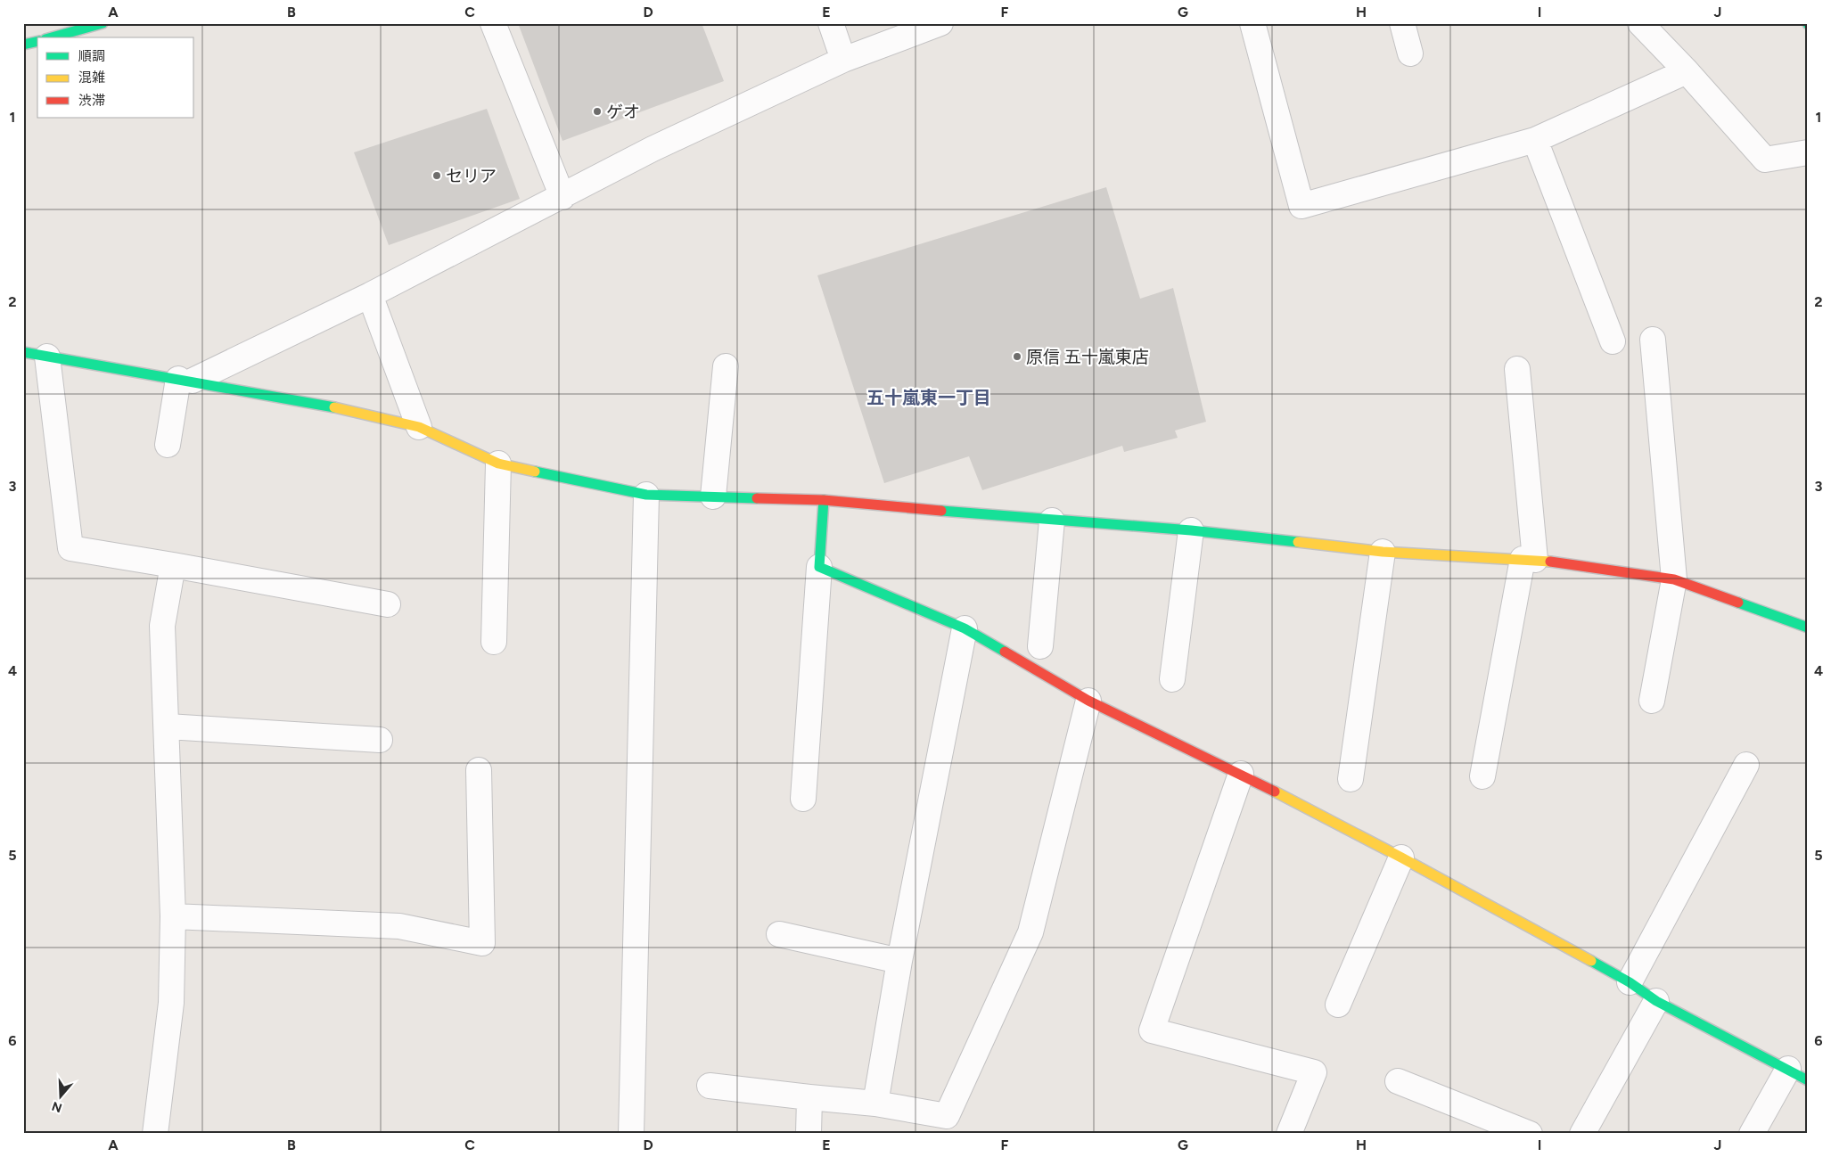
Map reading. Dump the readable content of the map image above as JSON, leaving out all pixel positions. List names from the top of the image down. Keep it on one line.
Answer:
{"districts":["五十嵐東一丁目"],"places":["ゲオ","セリア","原信 五十嵐東店"],"legend":["順調","混雑","渋滞"],"north":"bottom","grid":{"columns":["A","B","C","D","E","F","G","H","I","J"],"rows":["1","2","3","4","5","6"]}}
